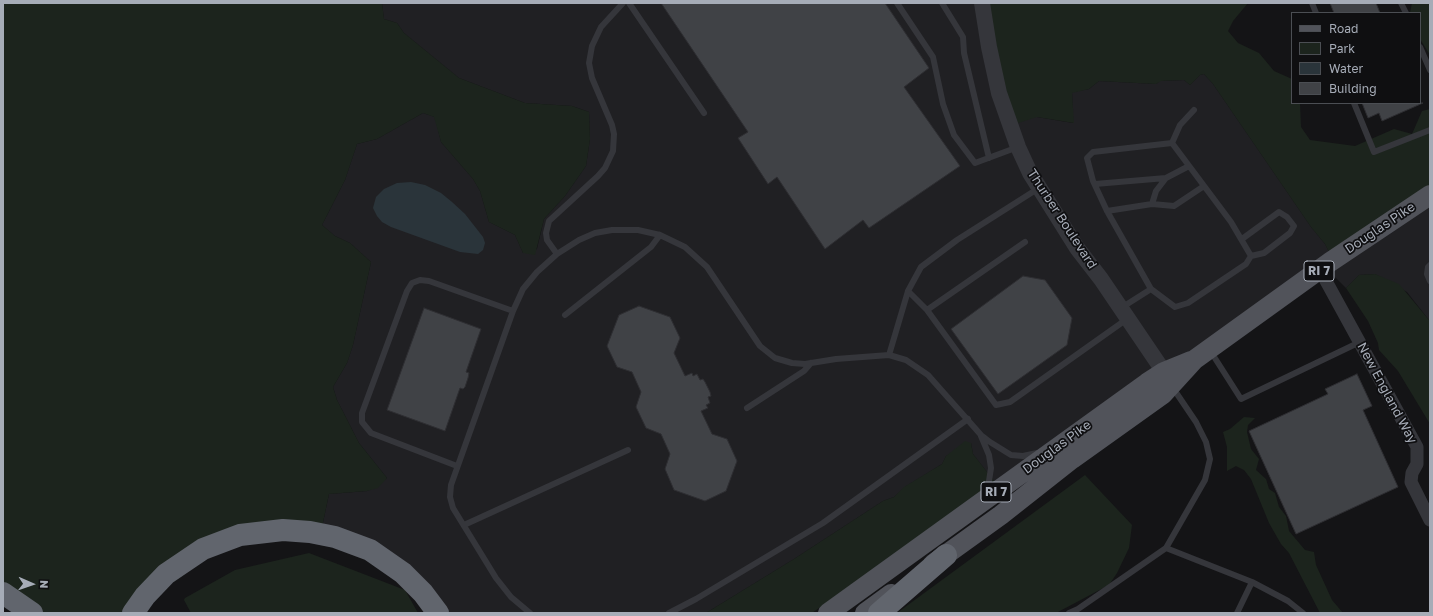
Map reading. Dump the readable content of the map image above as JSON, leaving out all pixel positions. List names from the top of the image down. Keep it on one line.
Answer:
{"streets":{"main road":["Douglas Pike","RI 7"],"street":["Thurber Boulevard","New England Way"]},"crossings":[["Thurber Boulevard","Douglas Pike"],["Douglas Pike","New England Way"]],"legend":["Road","Park","Water","Building"],"north":"right"}
